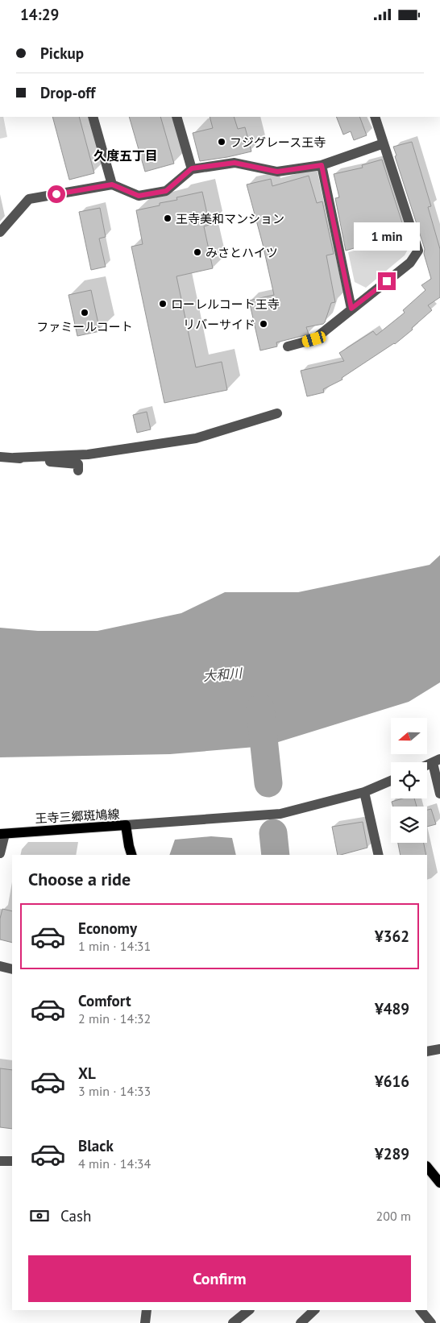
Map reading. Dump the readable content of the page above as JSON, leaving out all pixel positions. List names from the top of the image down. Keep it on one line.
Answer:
{"streets":{"main road":["王寺三郷斑鳩線"]},"districts":["久度五丁目"],"water":["大和川"],"places":["フジグレース王寺","王寺美和マンション","みさとハイツ","ローレルコート王寺","ファミールコート","リバーサイド"],"north":"left","page":{"status":"14:29","banner":["Pickup","Drop-off"],"bubble":"1 min","heading":"Choose a ride","list":[{"name":"Economy","note":"1 min · 14:31","value":"¥362"},{"name":"Comfort","note":"2 min · 14:32","value":"¥489"},{"name":"XL","note":"3 min · 14:33","value":"¥616"},{"name":"Black","note":"4 min · 14:34","value":"¥289"}],"pay":["Cash","200 m"],"buttons":"Confirm"}}
